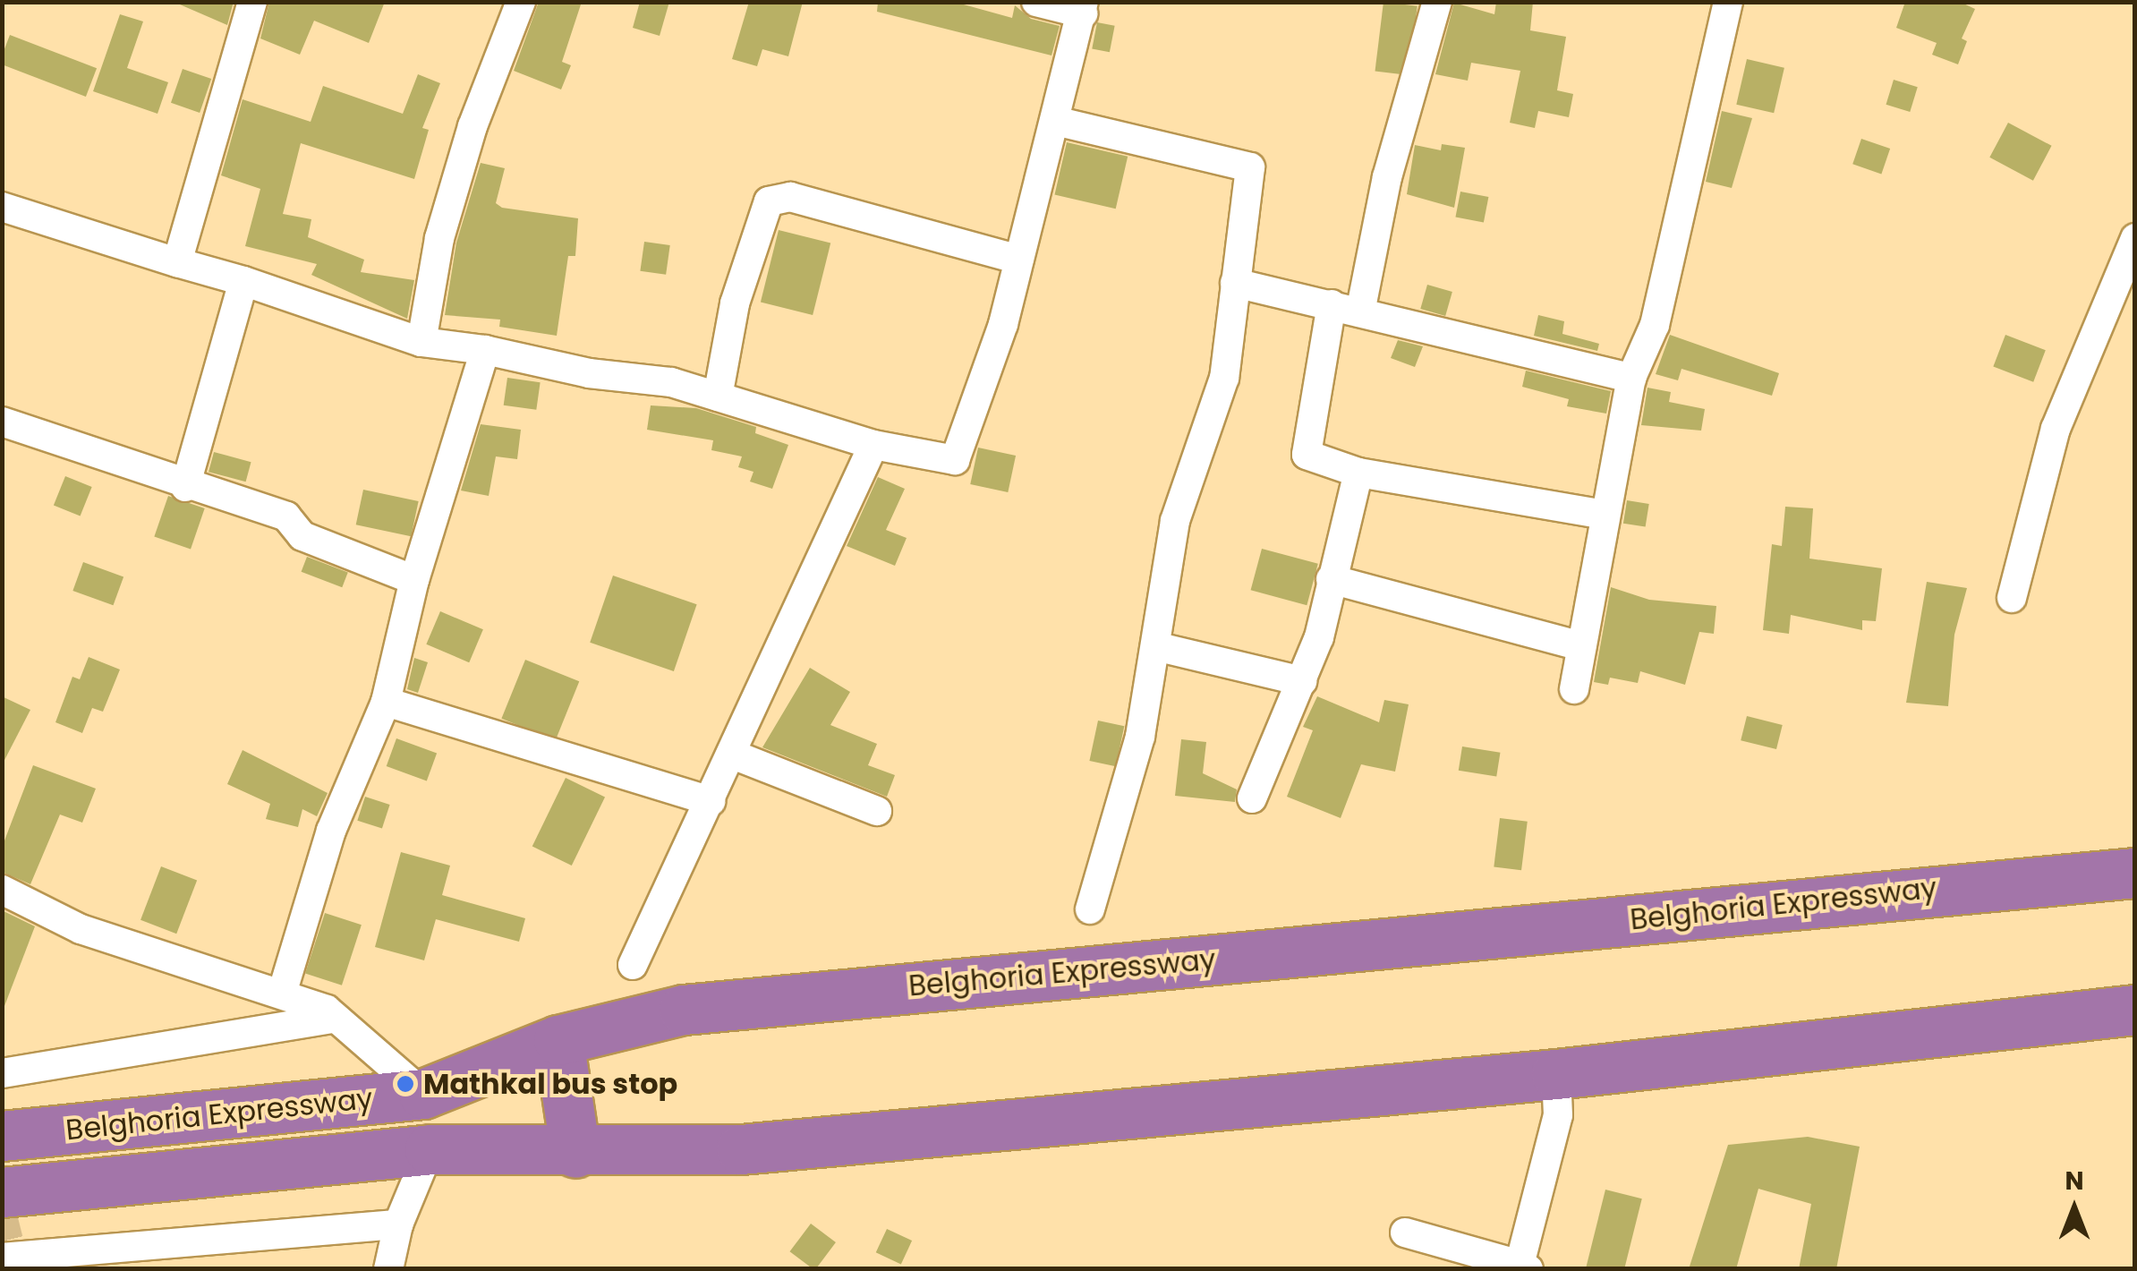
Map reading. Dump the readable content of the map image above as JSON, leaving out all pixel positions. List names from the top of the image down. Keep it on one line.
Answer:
{"streets":{"highway":["Belghoria Expressway"]},"places":["Mathkal bus stop"],"north":"top"}
